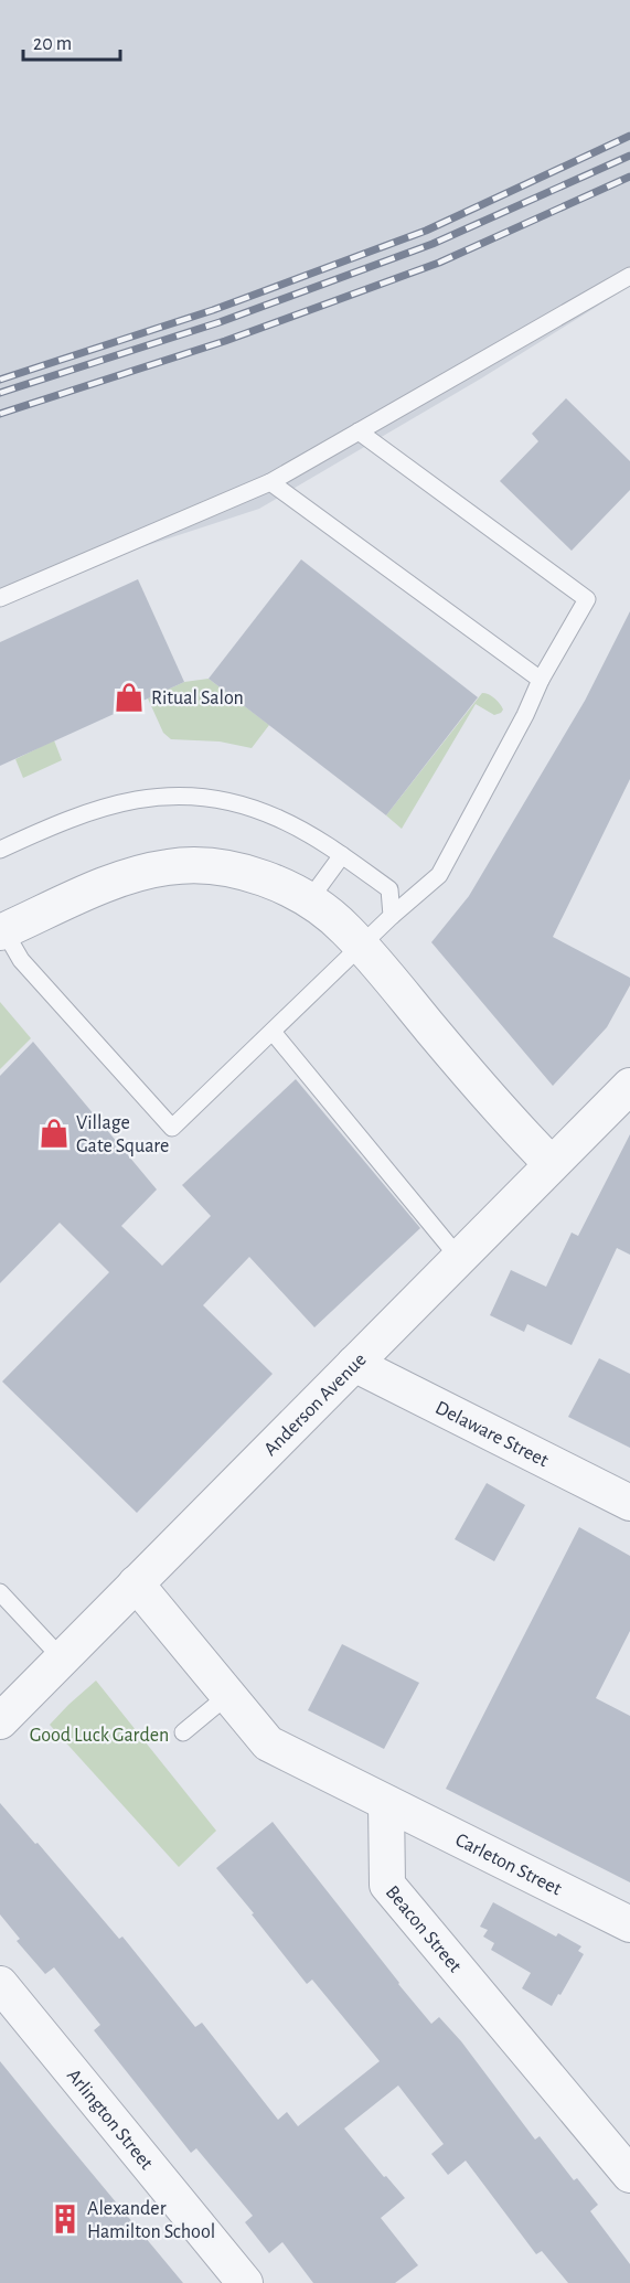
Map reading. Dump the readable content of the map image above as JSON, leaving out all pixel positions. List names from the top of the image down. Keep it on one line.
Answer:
{"streets":{"street":["Anderson Avenue","Delaware Street","Carleton Street","Beacon Street","Arlington Street"]},"crossings":[["Anderson Avenue","Delaware Street"],["Carleton Street","Beacon Street"]],"parks":["Good Luck Garden"],"places":{"shop":["Ritual Salon","Village Gate Square"],"building":["Alexander Hamilton School"]},"scale_bar":"20 m"}
